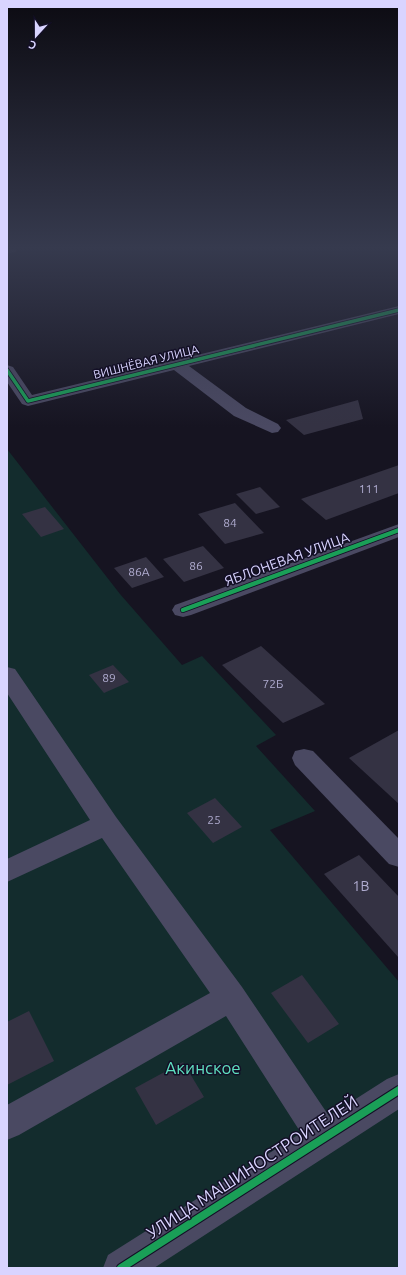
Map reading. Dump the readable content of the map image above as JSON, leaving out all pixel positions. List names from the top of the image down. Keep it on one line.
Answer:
{"streets":{"street":["ВИШНЁВАЯ УЛИЦА","ЯБЛОНЕВАЯ УЛИЦА","УЛИЦА МАШИНОСТРОИТЕЛЕЙ"]},"parks":["Акинское"],"house_numbers":["111","84","86","86А","89","72Б","25","1В"],"north":"bottom"}
